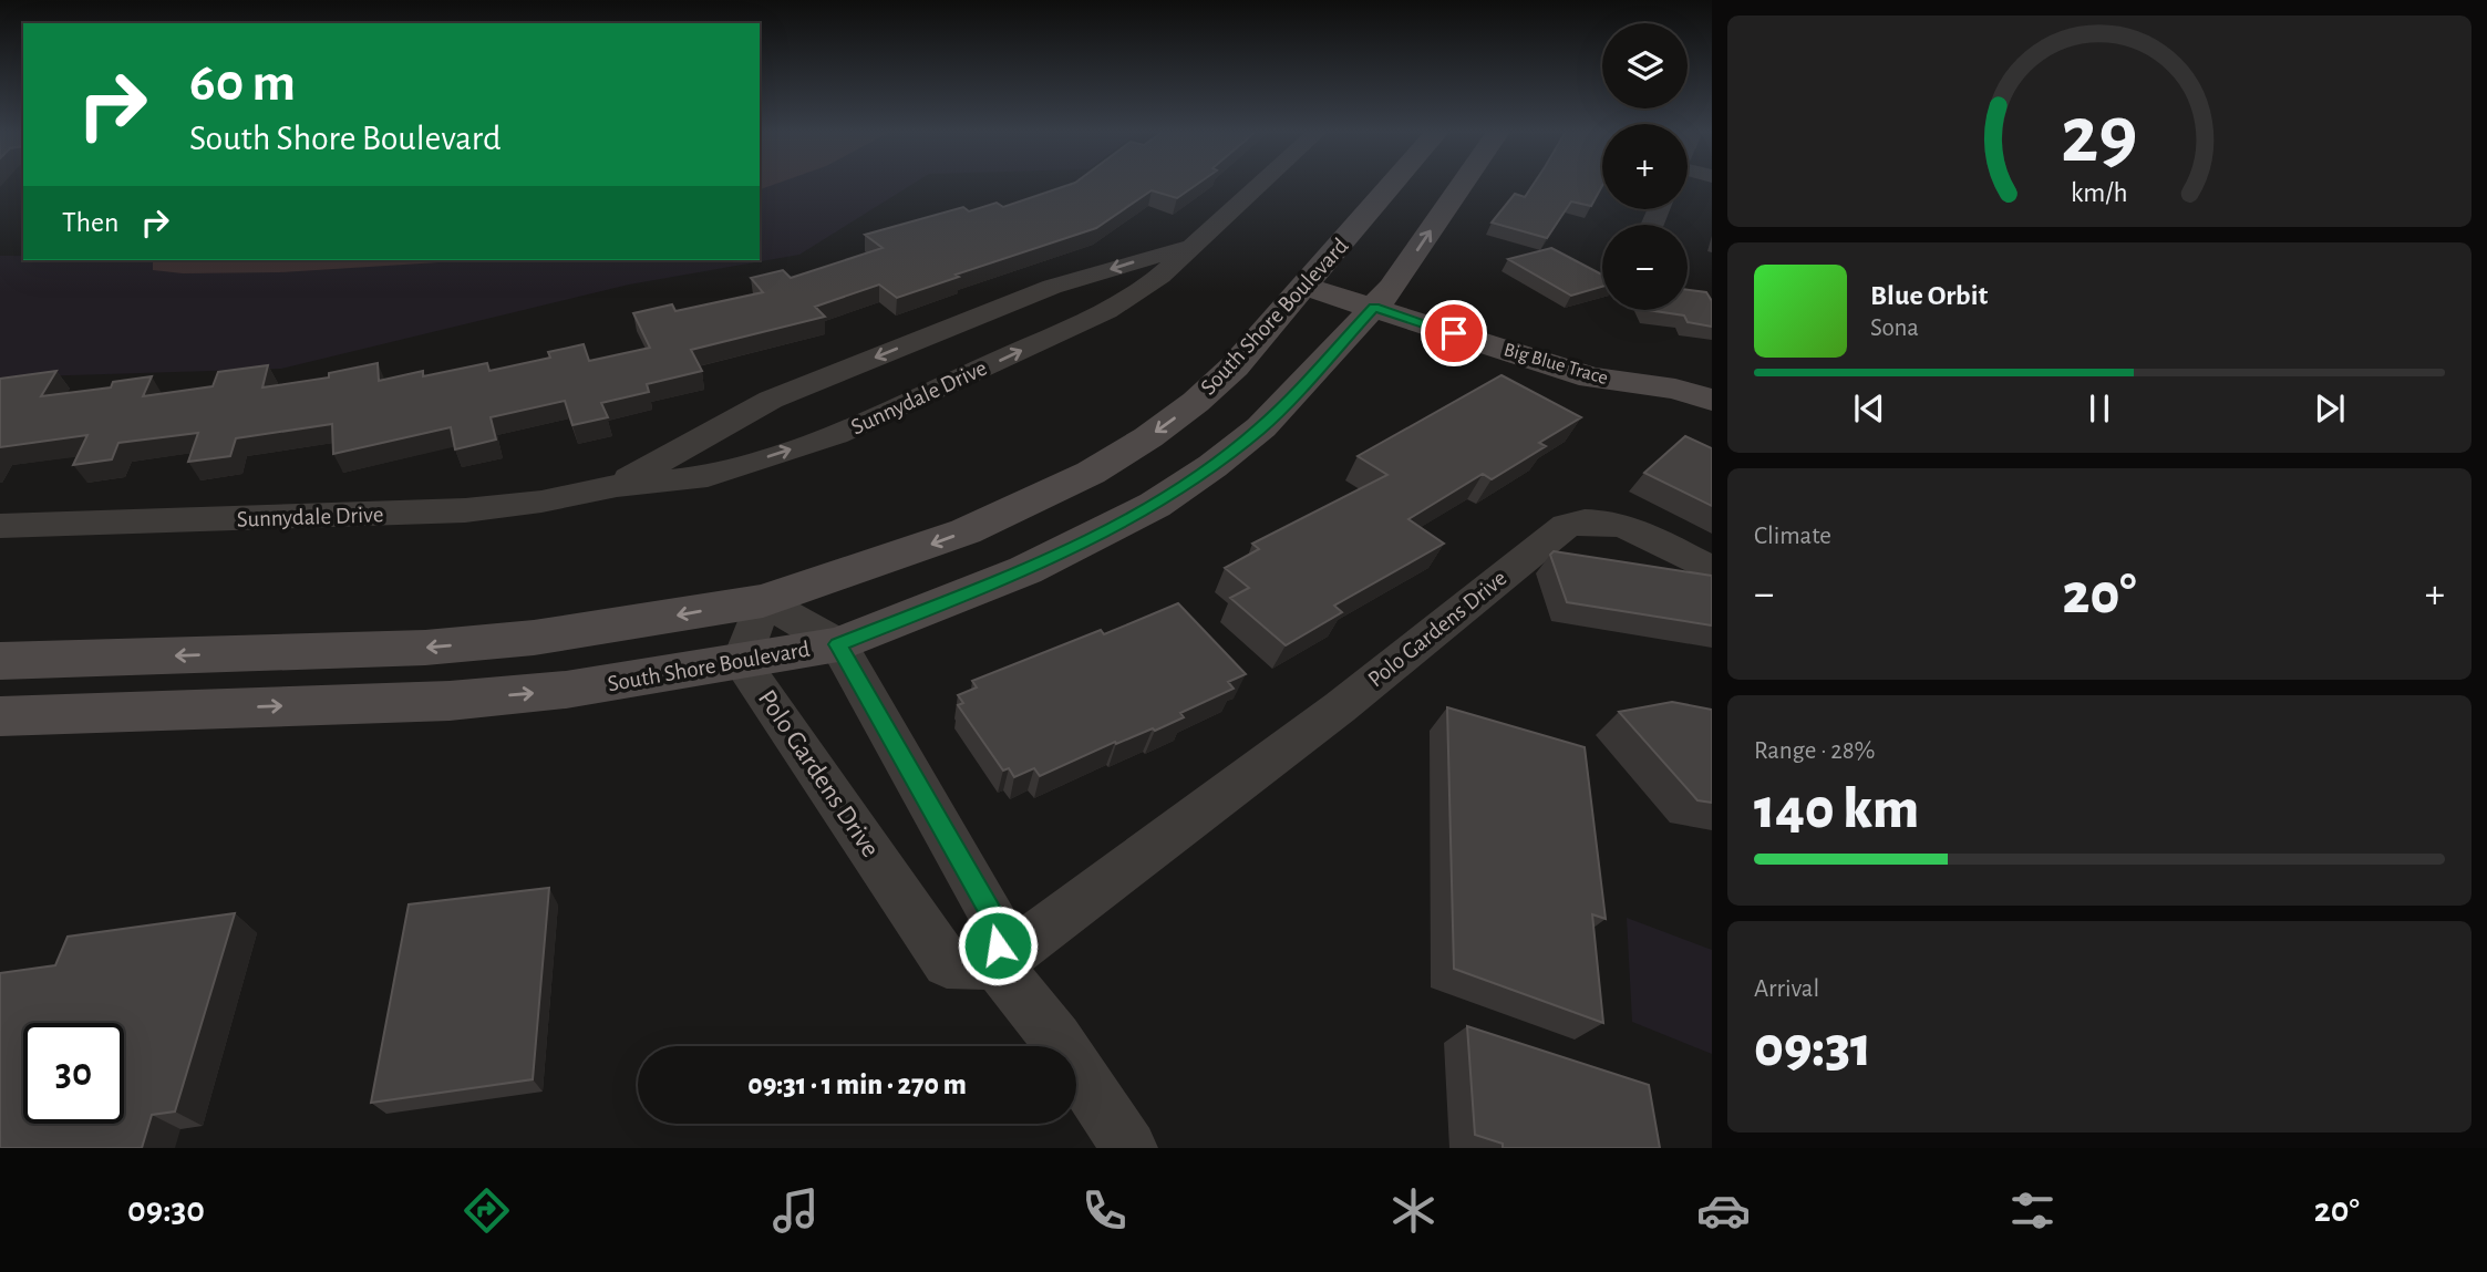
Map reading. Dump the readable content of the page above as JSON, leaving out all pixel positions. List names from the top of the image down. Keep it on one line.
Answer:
{"streets":{"street":["South Shore Boulevard","Big Blue Trace","Sunnydale Drive","Polo Gardens Drive"]},"crossings":[["South Shore Boulevard","Big Blue Trace"],["South Shore Boulevard","Polo Gardens Drive"]],"page":{"map_buttons":["+","−"],"turn":["60 m","South Shore Boulevard"],"then":"Then","song":["Blue Orbit","Sona"],"tile":["Climate",["Range · 28%","140 km"],["Arrival","09:31"]],"heat":["−","20°","+"],"limit":"30","trip":"09:31 · 1 min · 270 m","tabs":["09:30","20°"],"gauge":["29","km/h"]}}
